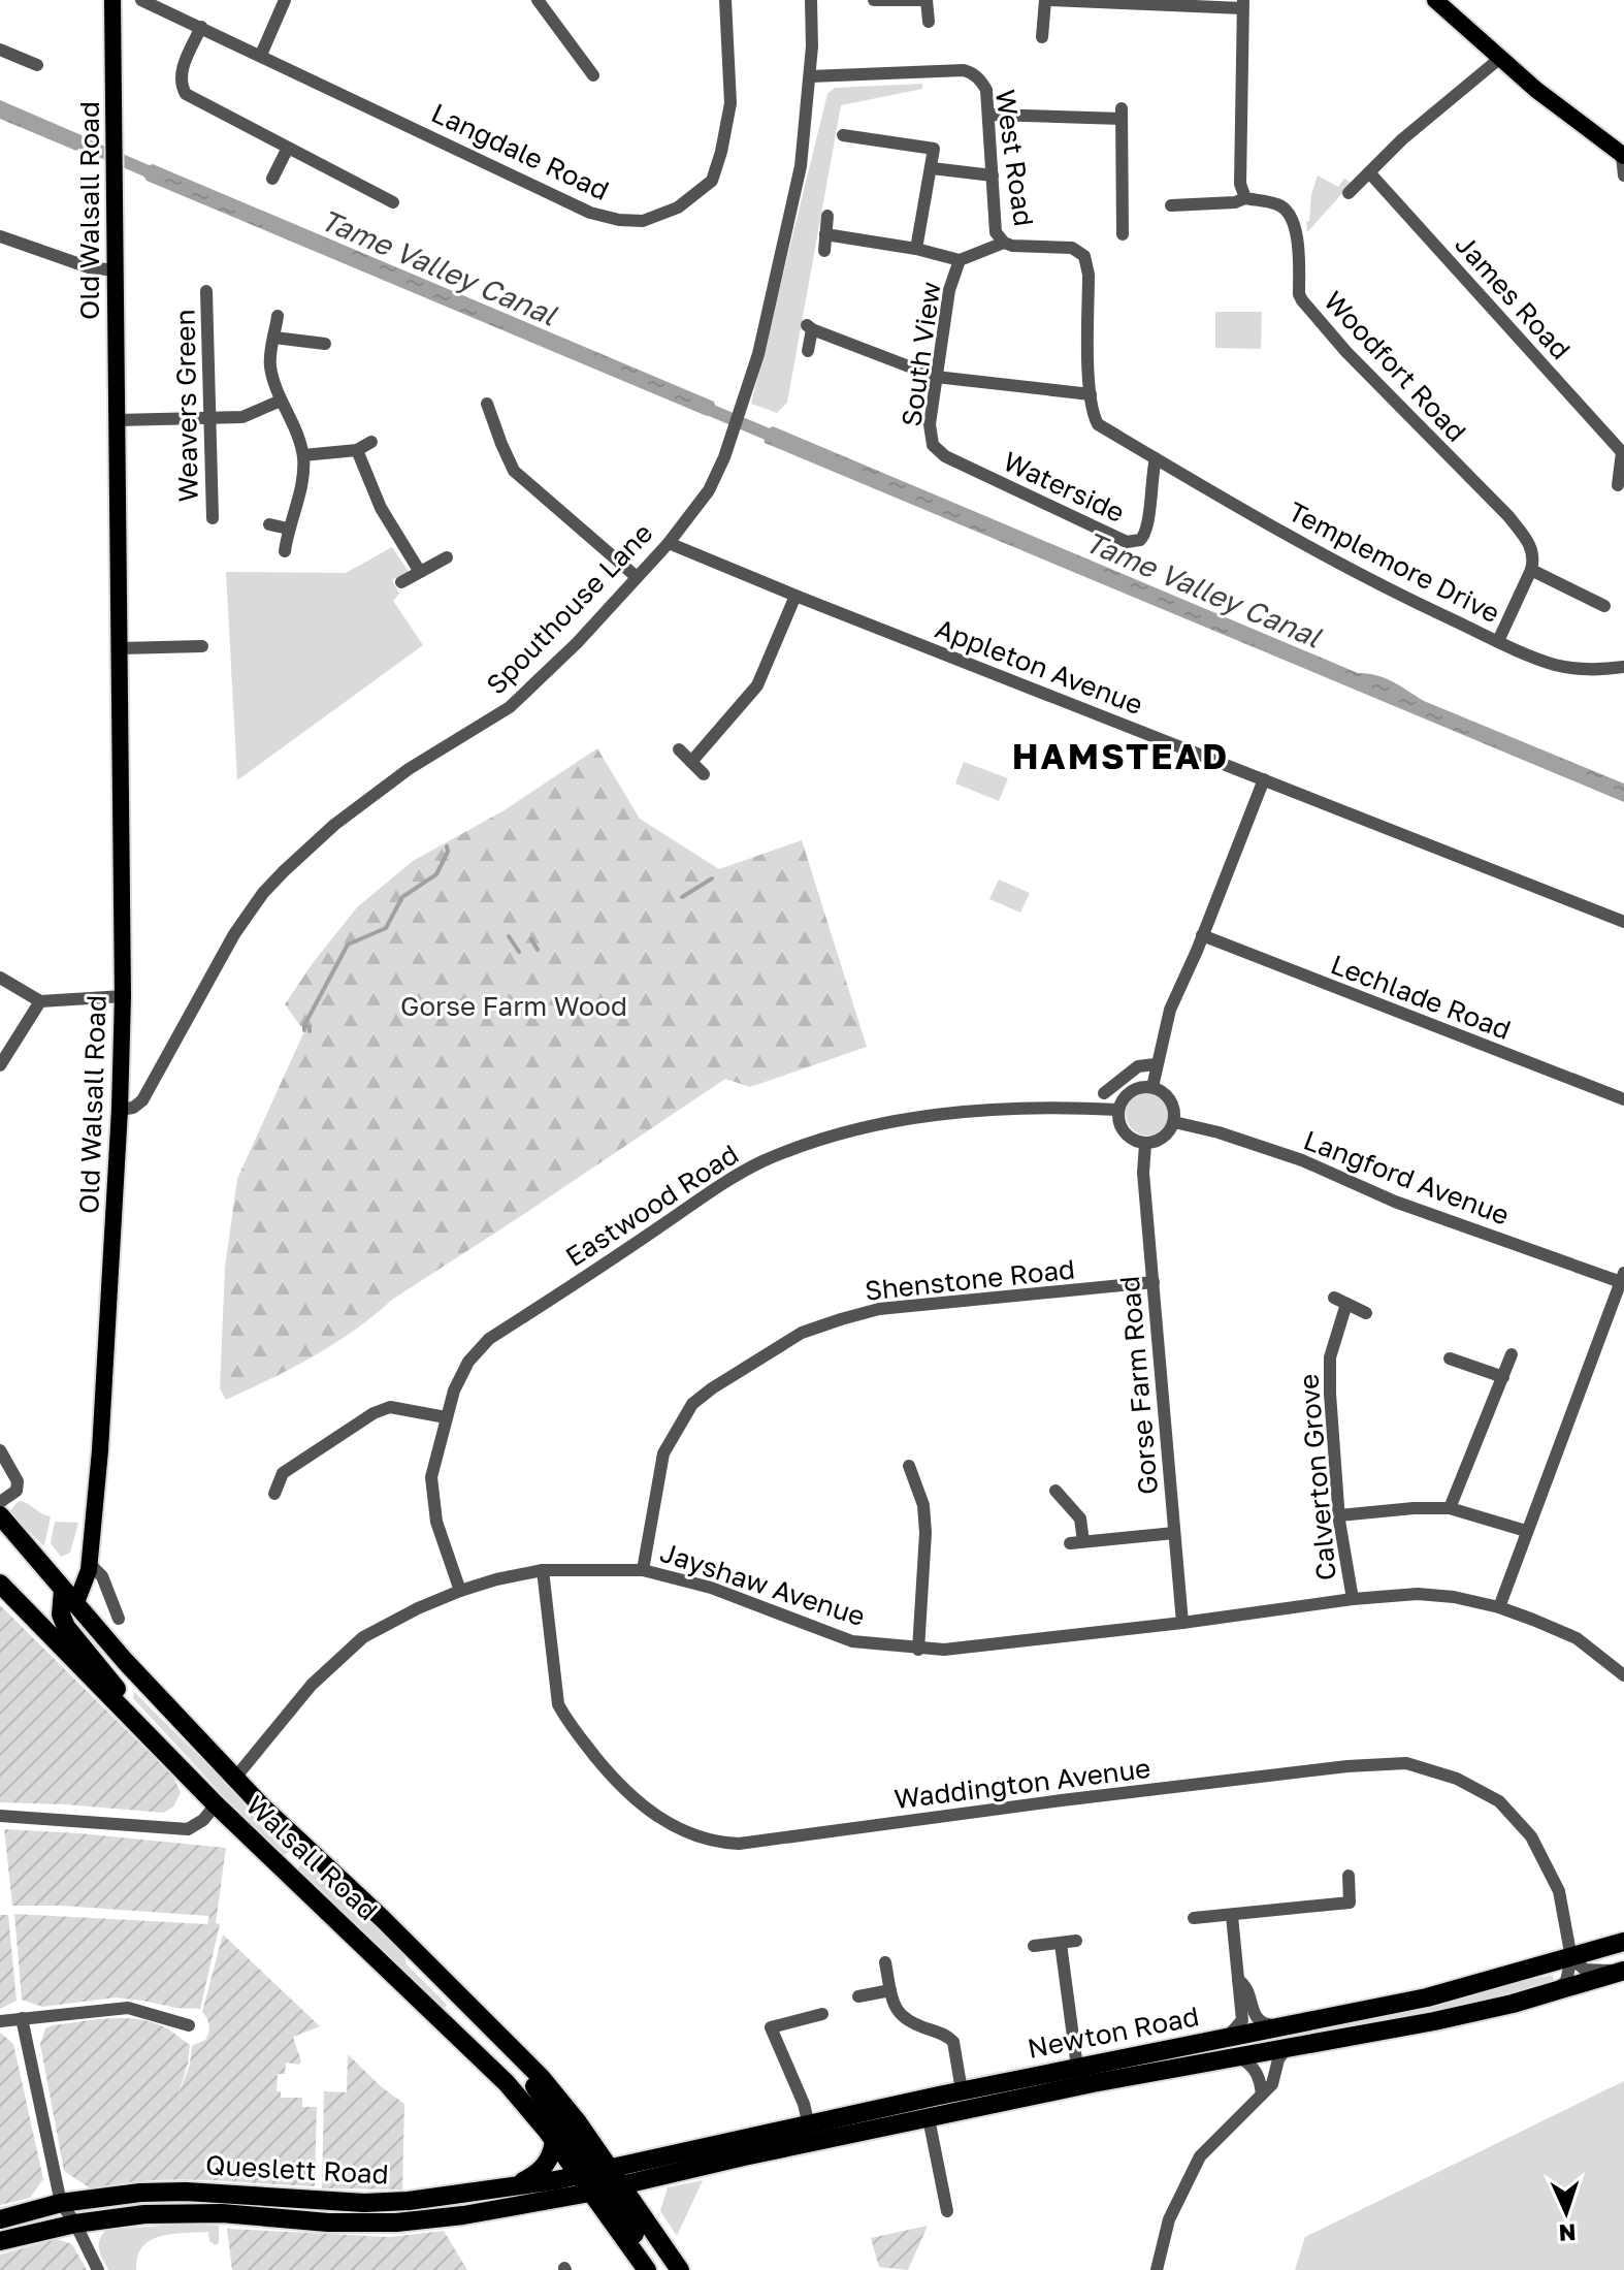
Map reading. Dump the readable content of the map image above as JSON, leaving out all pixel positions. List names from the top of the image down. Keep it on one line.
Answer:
{"streets":{"highway":["Walsall Road","Newton Road","Queslett Road"],"main road":["Old Walsall Road"],"street":["Langdale Road","West Road","James Road","South View","Woodfort Road","Weavers Green","Waterside","Templemore Drive","Spouthouse Lane","Appleton Avenue","Lechlade Road","Langford Avenue","Eastwood Road","Shenstone Road","Gorse Farm Road","Calverton Grove","Jayshaw Avenue","Waddington Avenue"]},"crossings":[["West Road","South View"],["West Road","Waterside"],["West Road","Templemore Drive"],["West Road","Spouthouse Lane"],["Old Walsall Road","Spouthouse Lane"],["South View","Waterside"],["Waterside","Templemore Drive"],["Spouthouse Lane","Appleton Avenue"],["Langford Avenue","Eastwood Road"],["Langford Avenue","Gorse Farm Road"],["Eastwood Road","Gorse Farm Road"],["Eastwood Road","Jayshaw Avenue"],["Shenstone Road","Gorse Farm Road"],["Shenstone Road","Jayshaw Avenue"],["Gorse Farm Road","Jayshaw Avenue"],["Calverton Grove","Jayshaw Avenue"],["Jayshaw Avenue","Waddington Avenue"],["Jayshaw Avenue","Walsall Road"],["Waddington Avenue","Newton Road"],["Walsall Road","Newton Road"],["Walsall Road","Queslett Road"],["Newton Road","Queslett Road"]],"districts":["HAMSTEAD"],"water":["Tame Valley Canal"],"parks":["Gorse Farm Wood"],"north":"bottom"}
